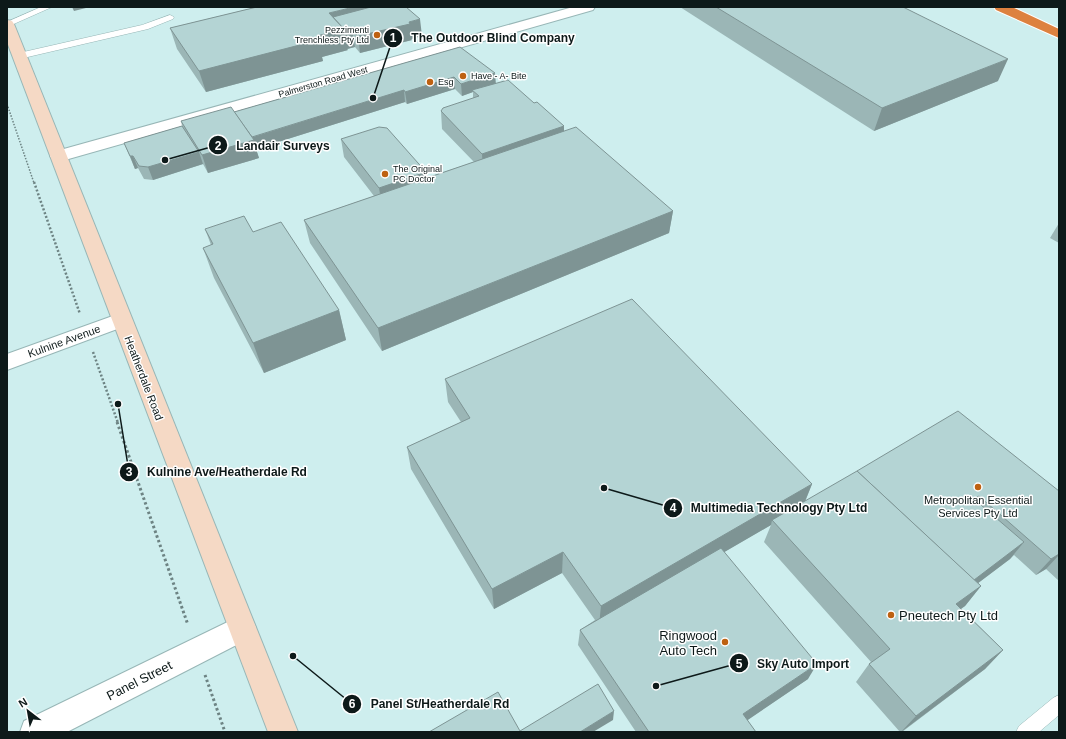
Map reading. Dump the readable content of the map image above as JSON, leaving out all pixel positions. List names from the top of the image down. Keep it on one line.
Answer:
{"streets":{"main road":["Heatherdale Road"],"street":["Palmerston Road West","Kulnine Avenue","Panel Street"]},"crossings":[["Palmerston Road West","Heatherdale Road"],["Kulnine Avenue","Heatherdale Road"],["Heatherdale Road","Panel Street"]],"places":["Pezzimenti Trenchless Pty Ltd","Have - A- Bite","Esg","The Outdoor Blind Company","Landair Surveys","The Original PC Doctor","Kulnine Ave/Heatherdale Rd","Metropolitan Essential Services Pty Ltd","Multimedia Technology Pty Ltd","Pneutech Pty Ltd","Ringwood Auto Tech","Panel St/Heatherdale Rd","Sky Auto Import"],"north":"top left"}
